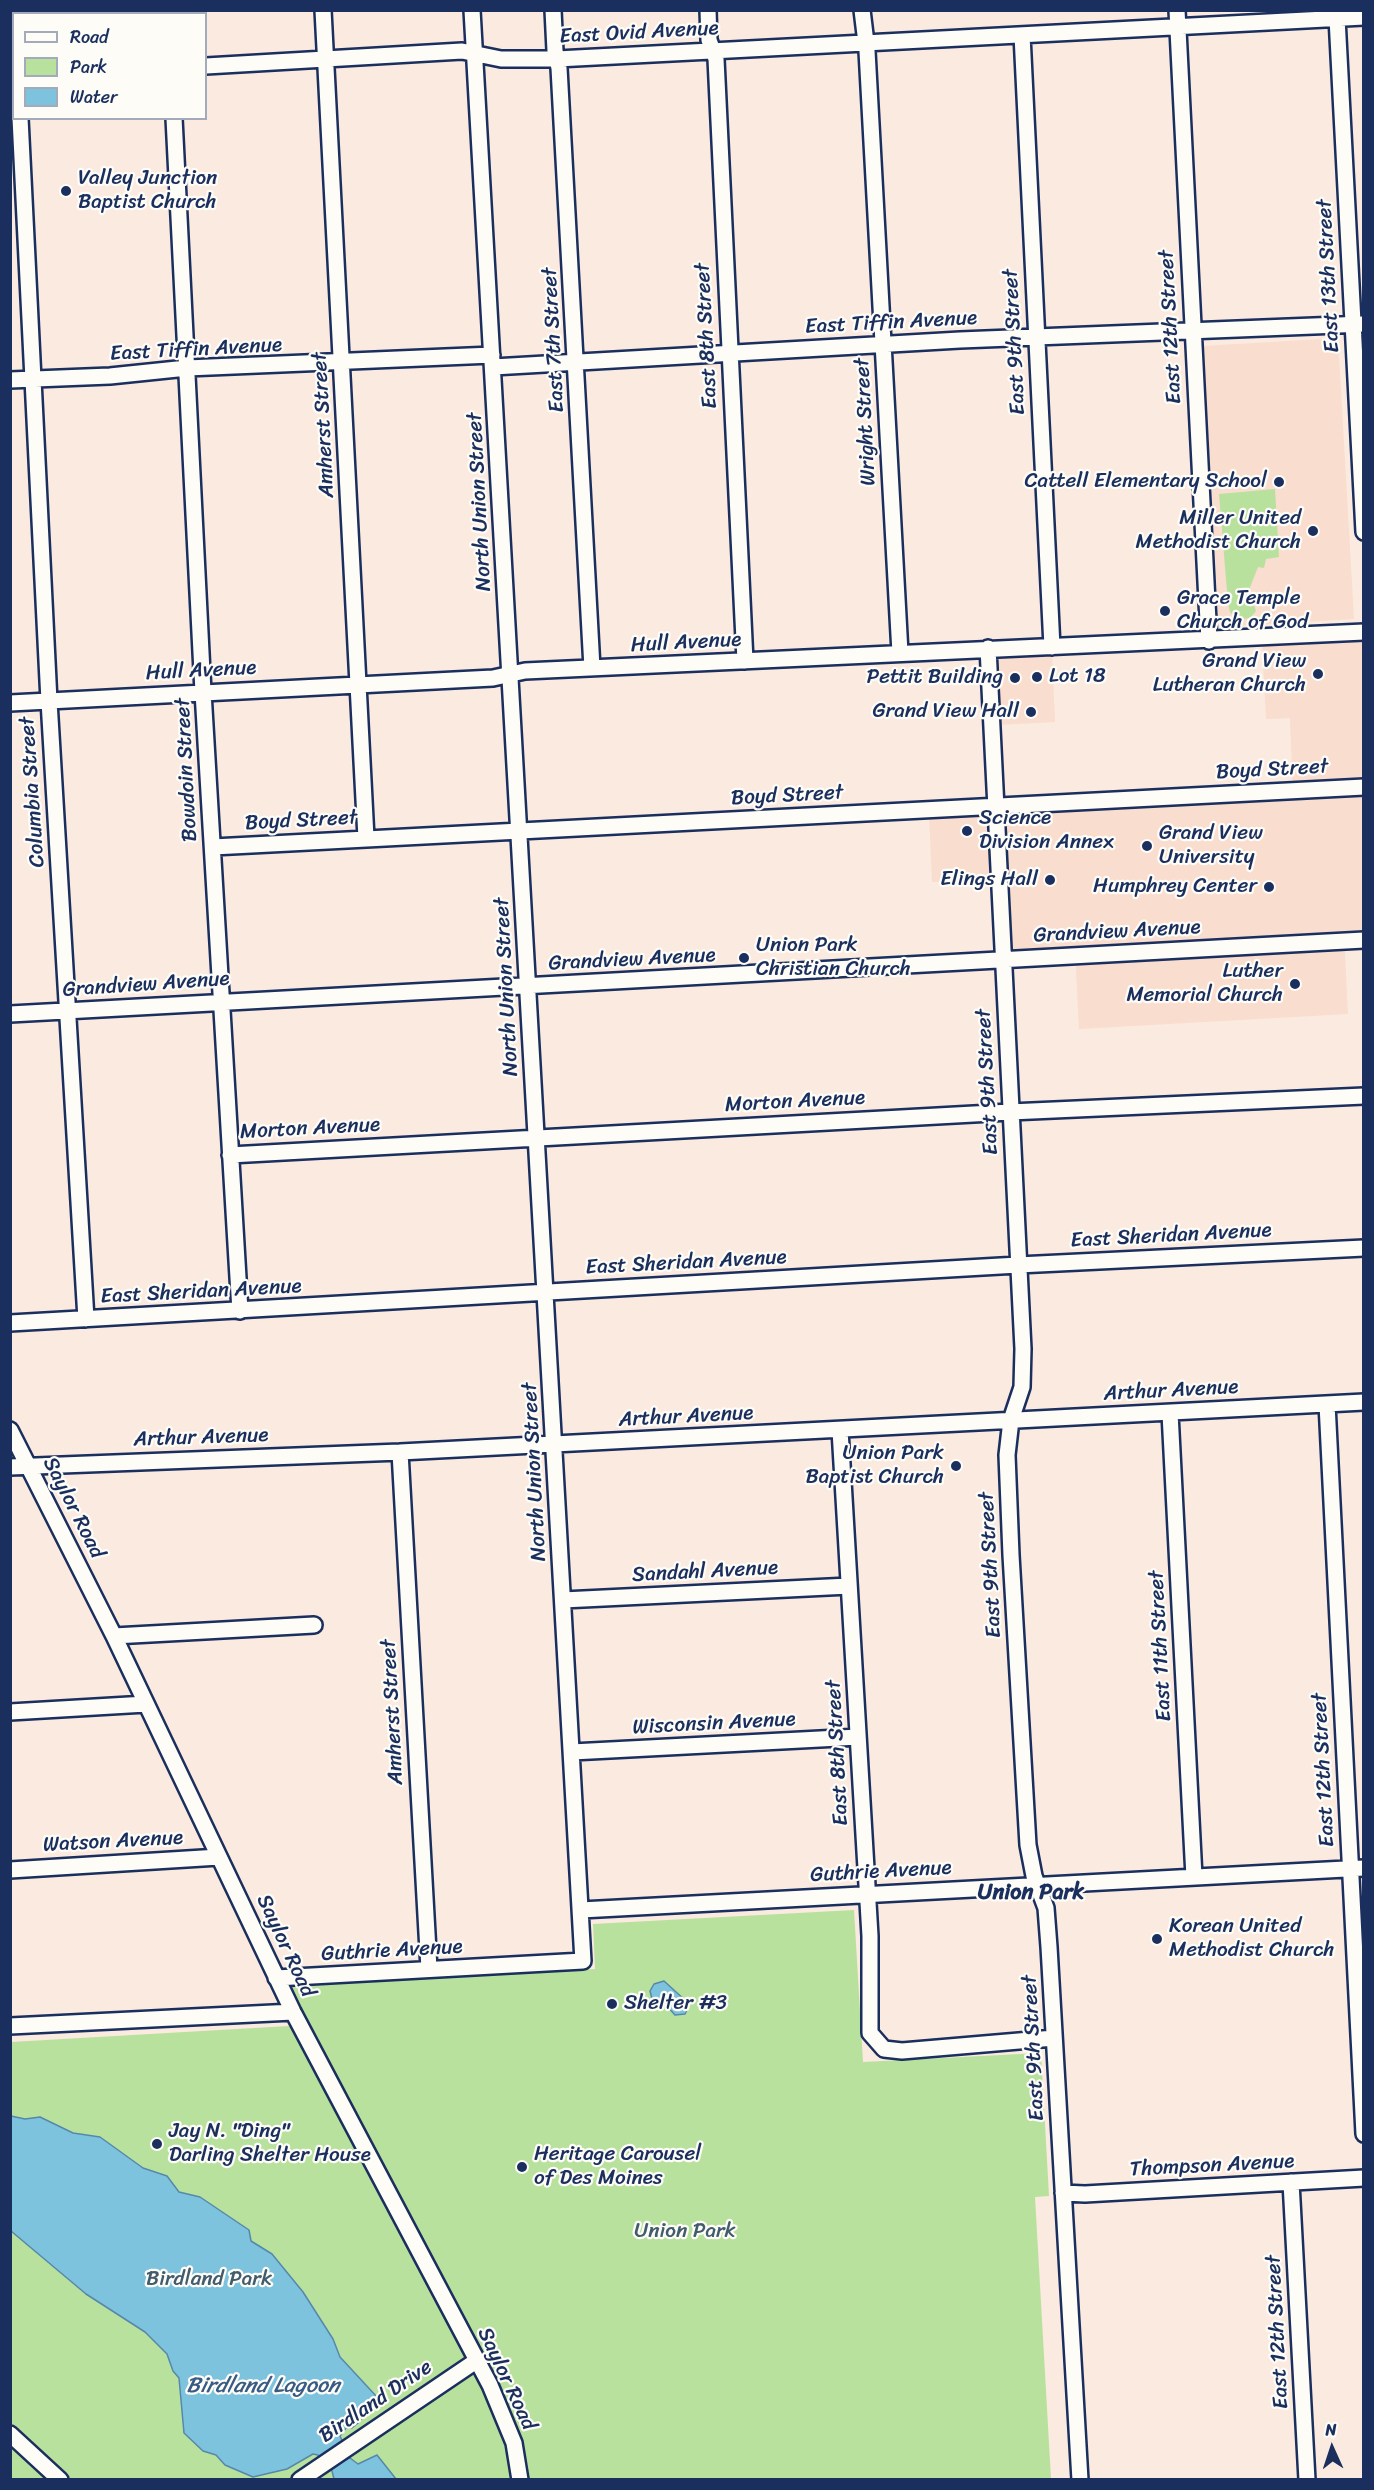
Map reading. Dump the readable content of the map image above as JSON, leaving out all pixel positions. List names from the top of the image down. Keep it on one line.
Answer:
{"streets":{"street":["East Ovid Avenue","East 13th Street","East Tiffin Avenue","East 12th Street","East 8th Street","East 7th Street","East 9th Street","Wright Street","Amherst Street","North Union Street","Hull Avenue","Bowdoin Street","Boyd Street","Columbia Street","Grandview Avenue","Morton Avenue","East Sheridan Avenue","Arthur Avenue","Saylor Road","Sandahl Avenue","East 11th Street","Wisconsin Avenue","Watson Avenue","Guthrie Avenue","Thompson Avenue","Birdland Drive"]},"crossings":[["East Ovid Avenue","East 13th Street"],["East Ovid Avenue","East 12th Street"],["East Ovid Avenue","East 8th Street"],["East Ovid Avenue","East 7th Street"],["East Ovid Avenue","East 9th Street"],["East Ovid Avenue","Wright Street"],["East Ovid Avenue","Amherst Street"],["East Ovid Avenue","North Union Street"],["East 13th Street","East Tiffin Avenue"],["East Tiffin Avenue","East 12th Street"],["East Tiffin Avenue","East 8th Street"],["East Tiffin Avenue","East 7th Street"],["East Tiffin Avenue","East 9th Street"],["East Tiffin Avenue","Wright Street"],["East Tiffin Avenue","Amherst Street"],["East Tiffin Avenue","North Union Street"],["East Tiffin Avenue","Bowdoin Street"],["East Tiffin Avenue","Columbia Street"],["East 12th Street","Hull Avenue"],["East 12th Street","Arthur Avenue"],["East 12th Street","Guthrie Avenue"],["East 12th Street","Thompson Avenue"],["East 8th Street","East 9th Street"],["East 8th Street","Hull Avenue"],["East 8th Street","Arthur Avenue"],["East 8th Street","Sandahl Avenue"],["East 8th Street","Wisconsin Avenue"],["East 8th Street","Guthrie Avenue"],["East 7th Street","Hull Avenue"],["East 9th Street","Hull Avenue"],["East 9th Street","Boyd Street"],["East 9th Street","Grandview Avenue"],["East 9th Street","Morton Avenue"],["East 9th Street","East Sheridan Avenue"],["East 9th Street","Arthur Avenue"],["East 9th Street","Guthrie Avenue"],["East 9th Street","Thompson Avenue"],["Wright Street","Hull Avenue"],["Amherst Street","Hull Avenue"],["Amherst Street","Boyd Street"],["Amherst Street","Arthur Avenue"],["Amherst Street","Guthrie Avenue"],["North Union Street","Hull Avenue"],["North Union Street","Boyd Street"],["North Union Street","Grandview Avenue"],["North Union Street","Morton Avenue"],["North Union Street","East Sheridan Avenue"],["North Union Street","Arthur Avenue"],["North Union Street","Sandahl Avenue"],["North Union Street","Wisconsin Avenue"],["North Union Street","Guthrie Avenue"],["Hull Avenue","Bowdoin Street"],["Hull Avenue","Columbia Street"],["Bowdoin Street","Boyd Street"],["Bowdoin Street","Grandview Avenue"],["Bowdoin Street","Morton Avenue"],["Bowdoin Street","East Sheridan Avenue"],["Columbia Street","Grandview Avenue"],["Columbia Street","East Sheridan Avenue"],["Arthur Avenue","Saylor Road"],["Arthur Avenue","East 11th Street"],["Saylor Road","Watson Avenue"],["Saylor Road","Guthrie Avenue"],["Saylor Road","Birdland Drive"],["East 11th Street","Guthrie Avenue"]],"districts":["Union Park"],"water":["Birdland Lagoon"],"parks":["Union Park","Birdland Park"],"places":["Valley Junction Baptist Church","Cattell Elementary School","Miller United Methodist Church","Grace Temple Church of God","Grand View Lutheran Church","Lot 18","Pettit Building","Grand View Hall","Science Division Annex","Grand View University","Elings Hall","Humphrey Center","Union Park Christian Church","Luther Memorial Church","Union Park Baptist Church","Korean United Methodist Church","Shelter #3","Jay N. \"Ding\" Darling Shelter House","Heritage Carousel of Des Moines"],"legend":["Road","Park","Water"],"north":"top"}
